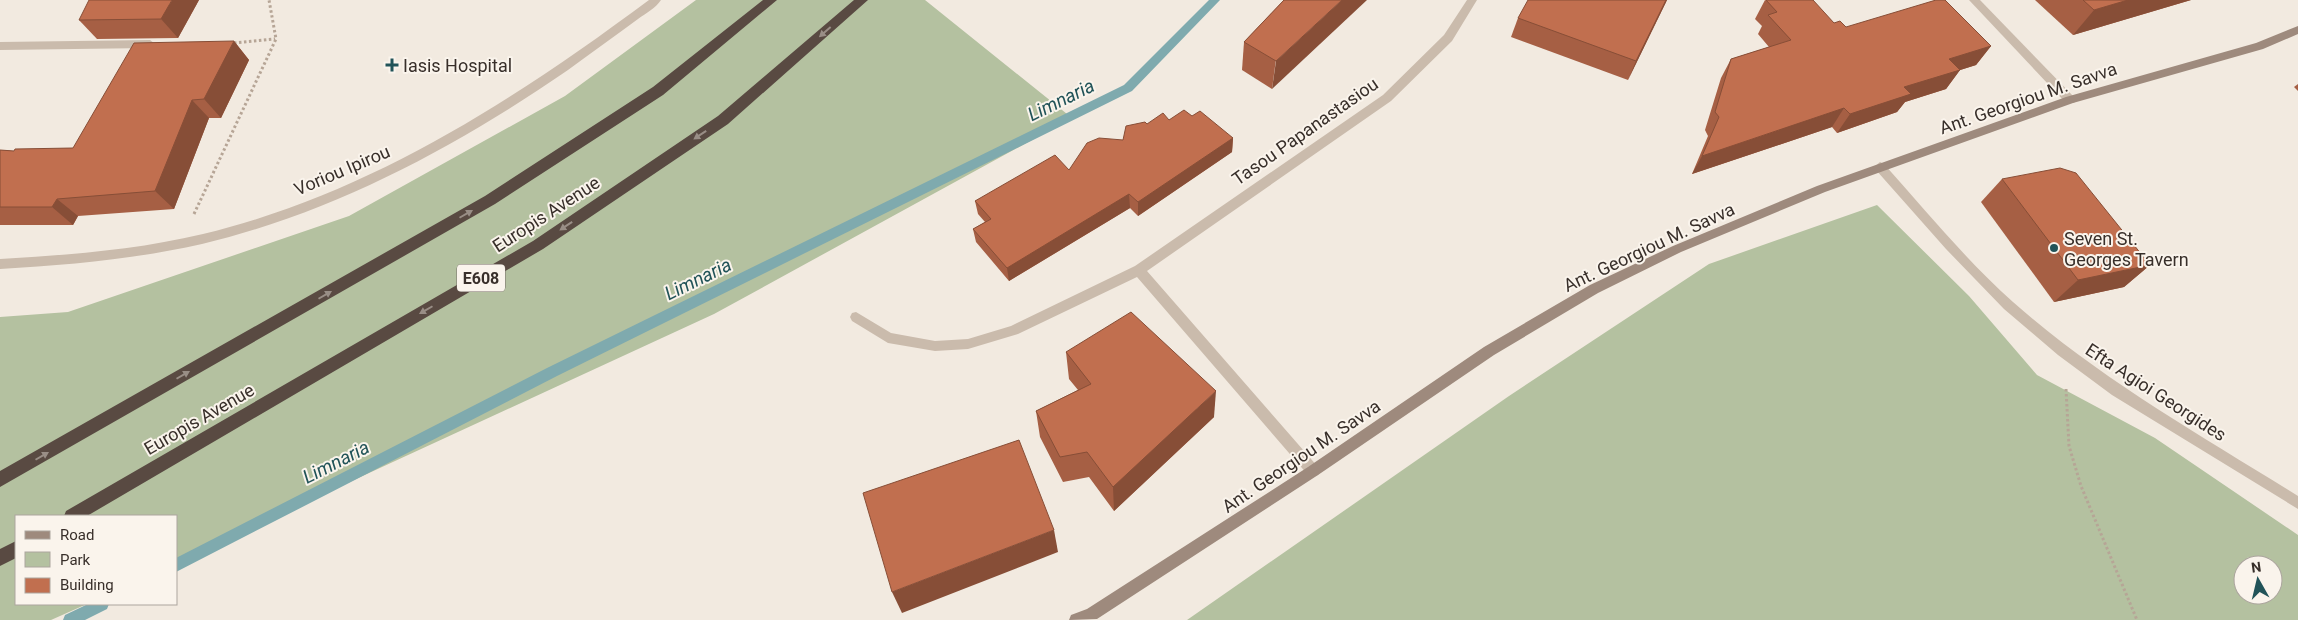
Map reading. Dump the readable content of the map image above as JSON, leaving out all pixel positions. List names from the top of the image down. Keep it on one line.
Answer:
{"streets":{"highway":["Europis Avenue","E608"],"main road":["Ant. Georgiou M. Savva"],"street":["Tasou Papanastasiou","Voriou Ipirou","Efta Agioi Georgides"]},"crossings":[["Ant. Georgiou M. Savva","Efta Agioi Georgides"]],"water":["Limnaria"],"places":{"health":["Iasis Hospital"],"other":["Seven St. Georges Tavern"]},"legend":["Road","Park","Building"],"north":"top"}
